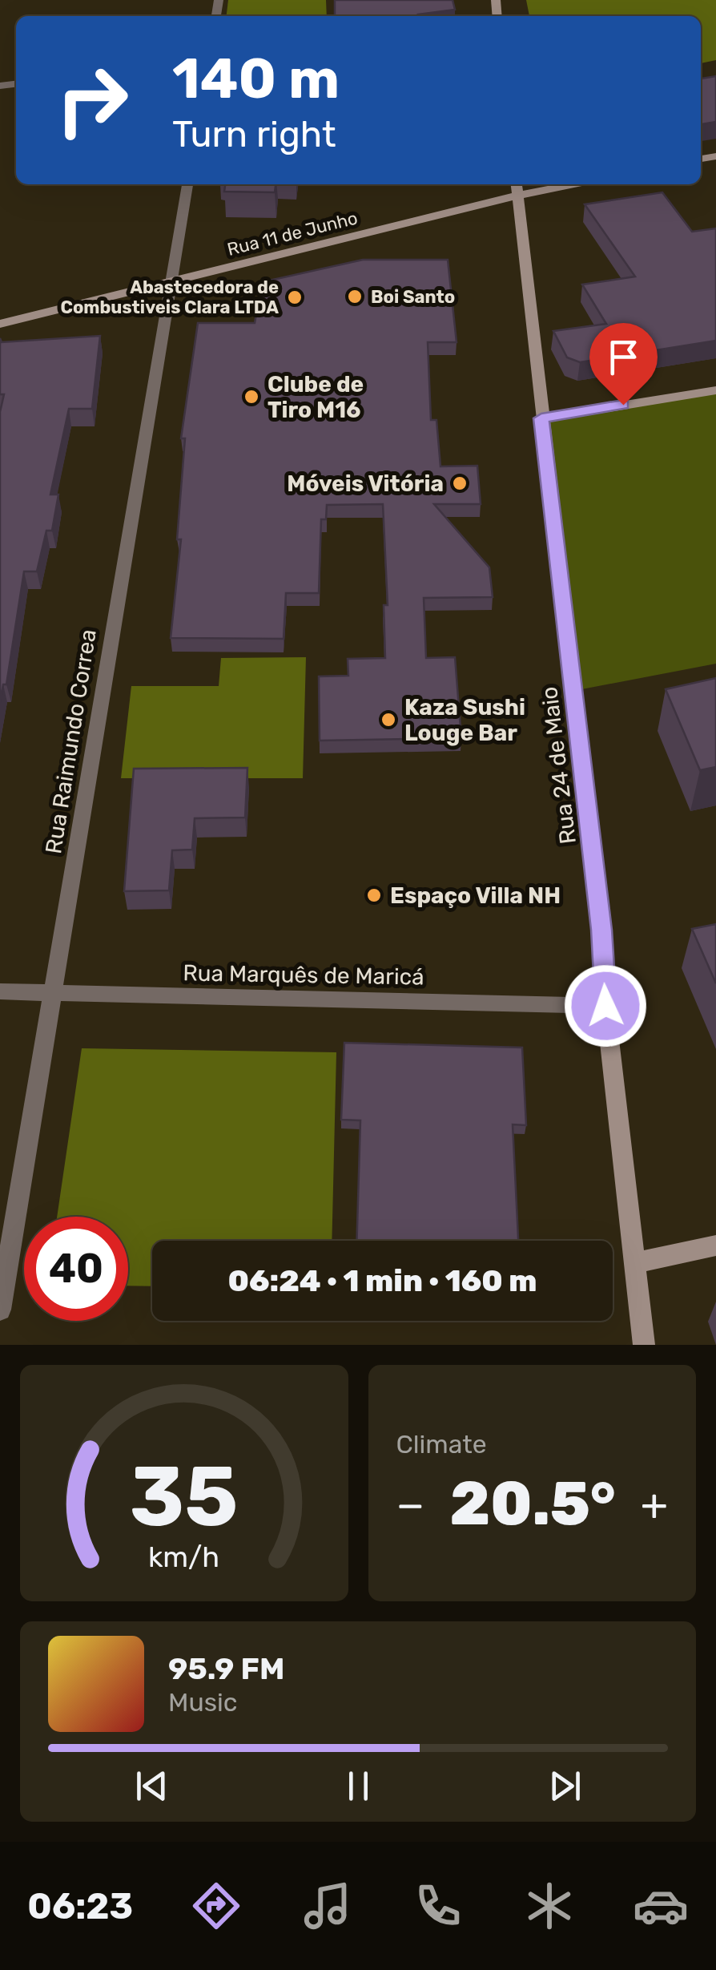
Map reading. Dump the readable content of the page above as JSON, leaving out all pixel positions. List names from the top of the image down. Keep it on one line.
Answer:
{"streets":{"street":["Rua 11 de Junho","Rua Raimundo Correa","Rua 24 de Maio","Rua Marquês de Maricá"]},"crossings":[["Rua 11 de Junho","Rua Raimundo Correa"],["Rua 11 de Junho","Rua 24 de Maio"],["Rua Raimundo Correa","Rua Marquês de Maricá"],["Rua 24 de Maio","Rua Marquês de Maricá"]],"places":["Boi Santo","Abastecedora de Combustiveis Clara LTDA","Clube de Tiro M16","Móveis Vitória","Kaza Sushi Louge Bar","Espaço Villa NH"],"page":{"turn":["140 m","Turn right"],"limit":"40","trip":"06:24 · 1 min · 160 m","tile":"Climate","heat":["−","20.5°","+"],"song":["95.9 FM","Music"],"tabs":"06:23","gauge":["35","km/h"]}}
